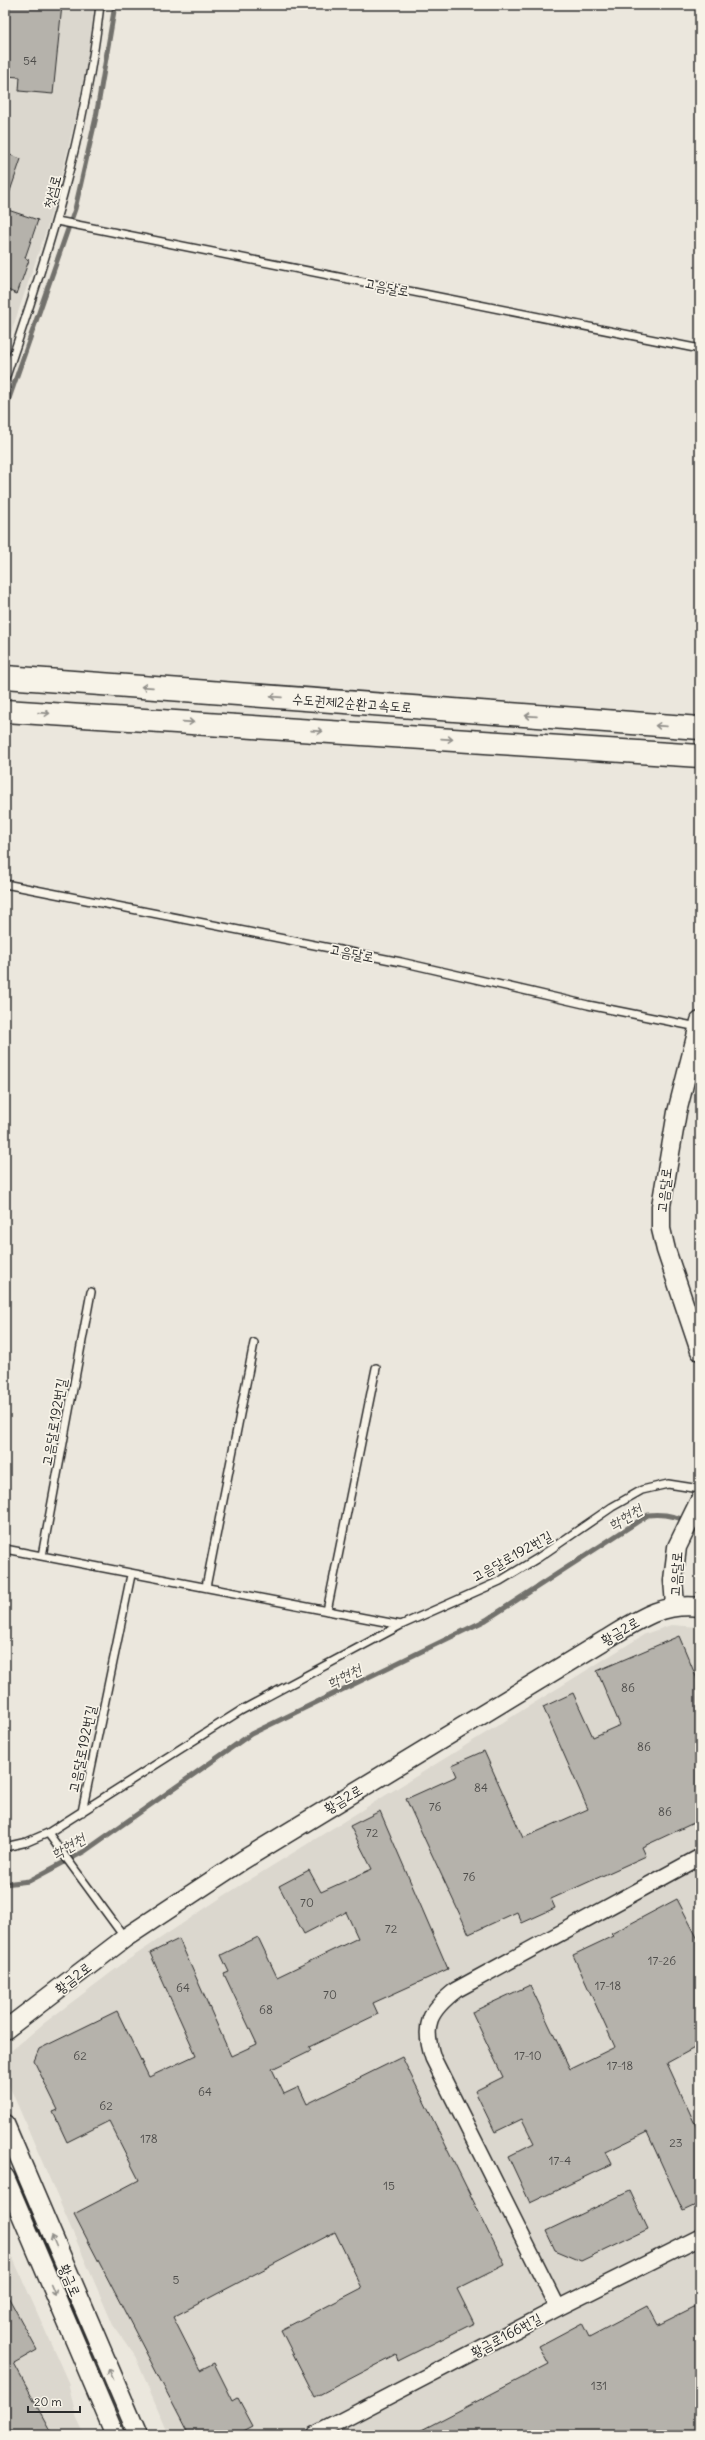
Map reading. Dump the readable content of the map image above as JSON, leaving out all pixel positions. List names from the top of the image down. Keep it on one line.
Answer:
{"streets":{"highway":["수도권제2순환고속도로"],"street":["고음달로","황금2로","황금로","황금로166번길"],"lane":["첫섬로","고음달로192번길"]},"crossings":[["첫섬로","고음달로"],["고음달로","고음달로192번길"],["고음달로","황금2로"]],"water":["학현천"],"house_numbers":["54","86","86","84","76","86","72","76","70","72","17-26","17-18","64","70","68","62","17-10","17-18","64","62","178","23","17-4","15","5","131"],"scale_bar":"20 m"}
